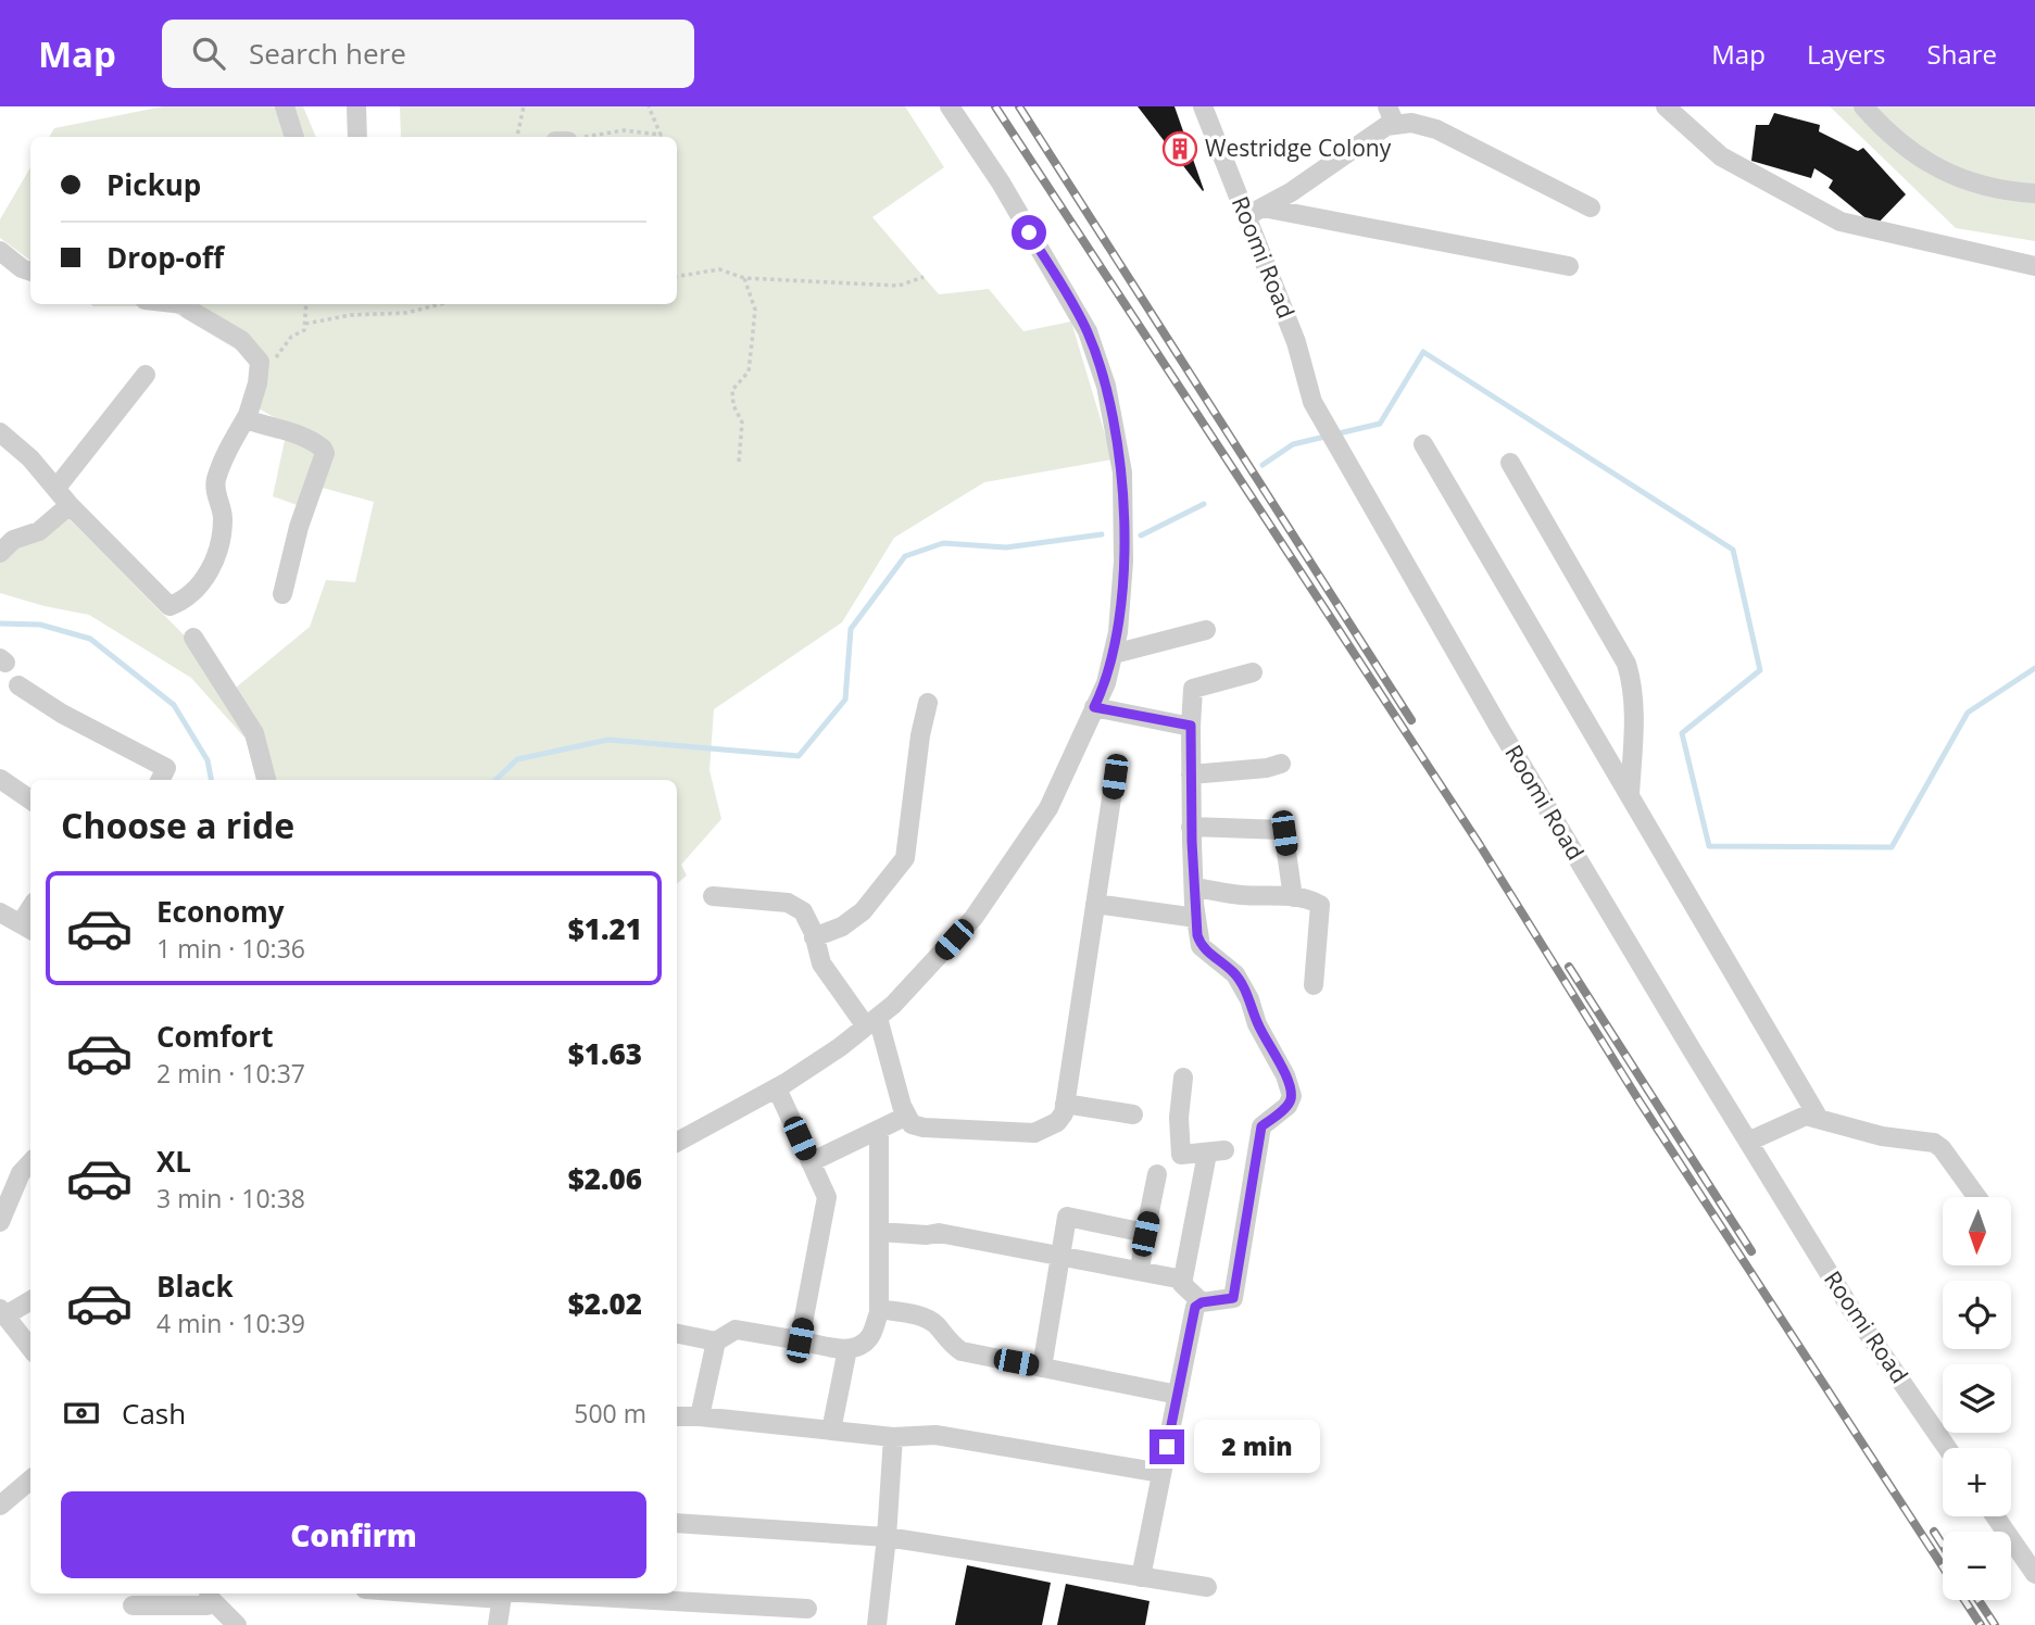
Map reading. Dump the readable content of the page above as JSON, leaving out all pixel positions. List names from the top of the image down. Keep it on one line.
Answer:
{"streets":{"street":["Roomi Road"]},"places":{"building":["Westridge Colony"]},"north":"bottom","page":{"header":"Map","search":"Search here","nav":["Map","Layers","Share"],"banner":["Pickup","Drop-off"],"heading":"Choose a ride","list":[{"name":"Economy","note":"1 min · 10:36","value":"$1.21"},{"name":"Comfort","note":"2 min · 10:37","value":"$1.63"},{"name":"XL","note":"3 min · 10:38","value":"$2.06"},{"name":"Black","note":"4 min · 10:39","value":"$2.02"}],"map_buttons":["+","−"],"pay":["Cash","500 m"],"bubble":"2 min","buttons":"Confirm"}}
